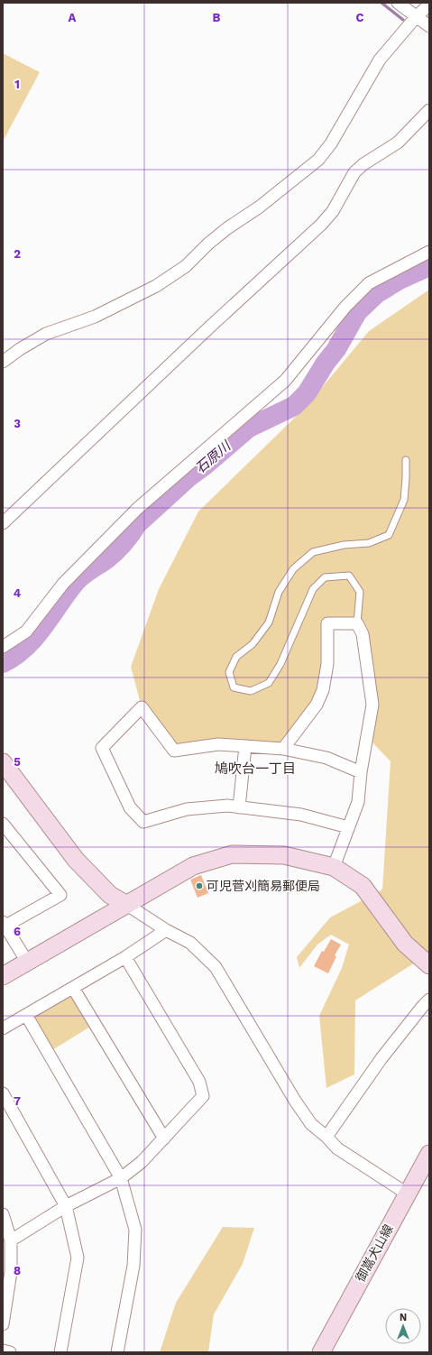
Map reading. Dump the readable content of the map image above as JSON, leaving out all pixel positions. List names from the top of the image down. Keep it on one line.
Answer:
{"streets":{"street":["御嵩犬山線"]},"districts":["鳩吹台一丁目"],"water":["石原川"],"places":["可児菅刈簡易郵便局"],"north":"top","grid":{"columns":["A","B","C"],"rows":["1","2","3","4","5","6","7","8"]}}
